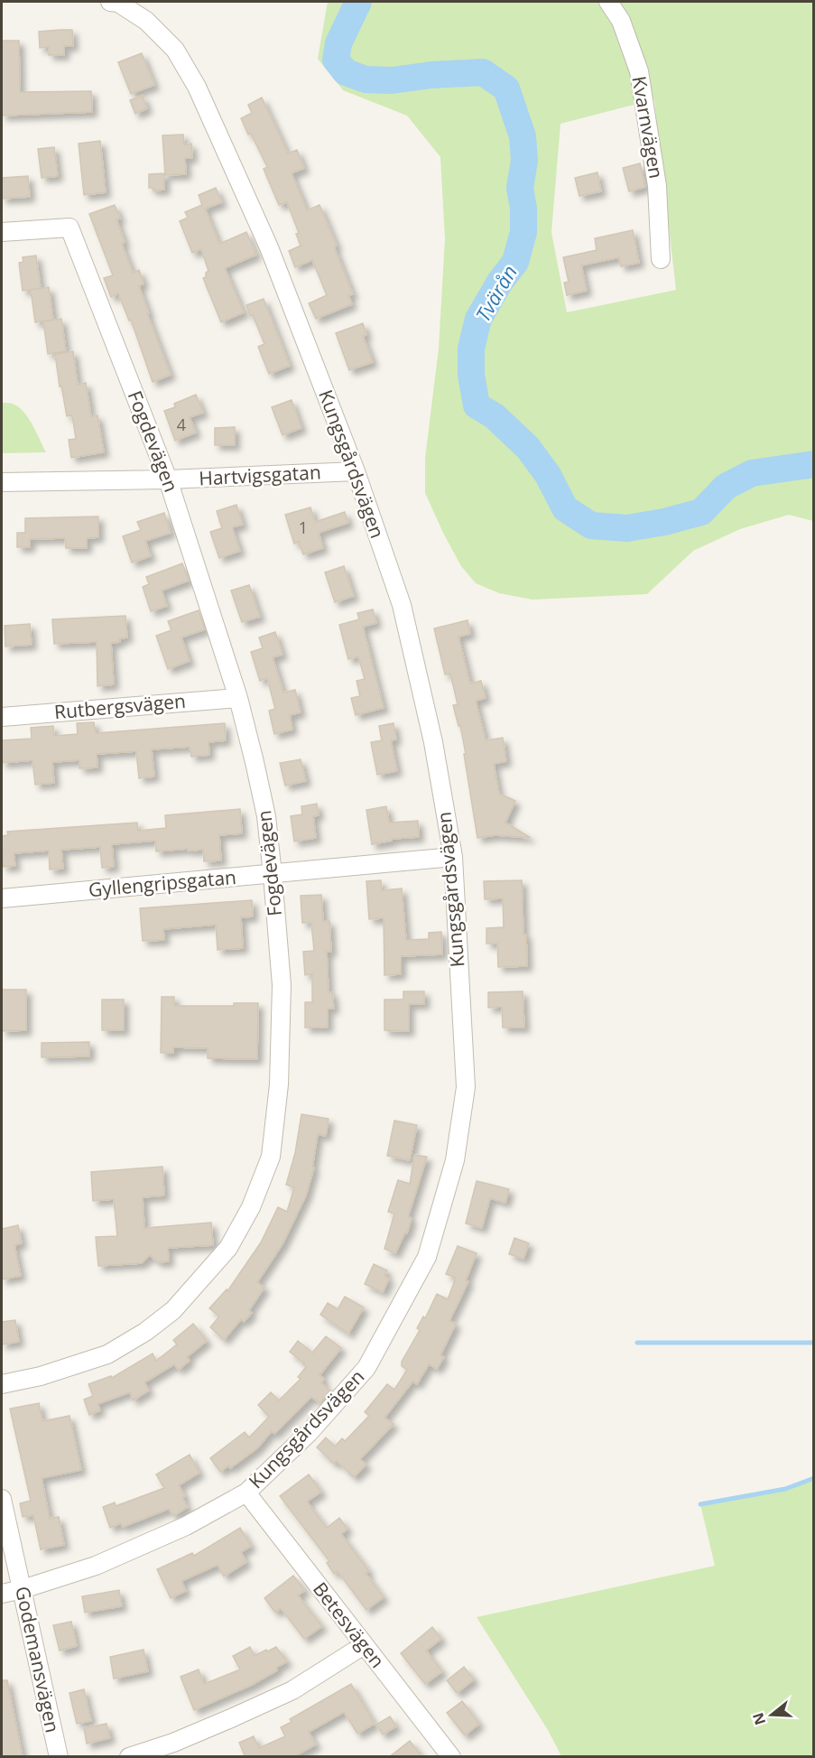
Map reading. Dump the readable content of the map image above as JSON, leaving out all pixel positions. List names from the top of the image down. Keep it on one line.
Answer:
{"streets":{"street":["Kvarnvägen","Fogdevägen","Kungsgårdsvägen","Hartvigsgatan","Rutbergsvägen","Gyllengripsgatan","Betesvägen","Godemansvägen"]},"crossings":[["Fogdevägen","Hartvigsgatan"],["Fogdevägen","Rutbergsvägen"],["Fogdevägen","Gyllengripsgatan"],["Kungsgårdsvägen","Hartvigsgatan"],["Kungsgårdsvägen","Gyllengripsgatan"],["Kungsgårdsvägen","Betesvägen"],["Kungsgårdsvägen","Godemansvägen"]],"water":["Tvärån"],"house_numbers":["4","1"],"north":"left"}
